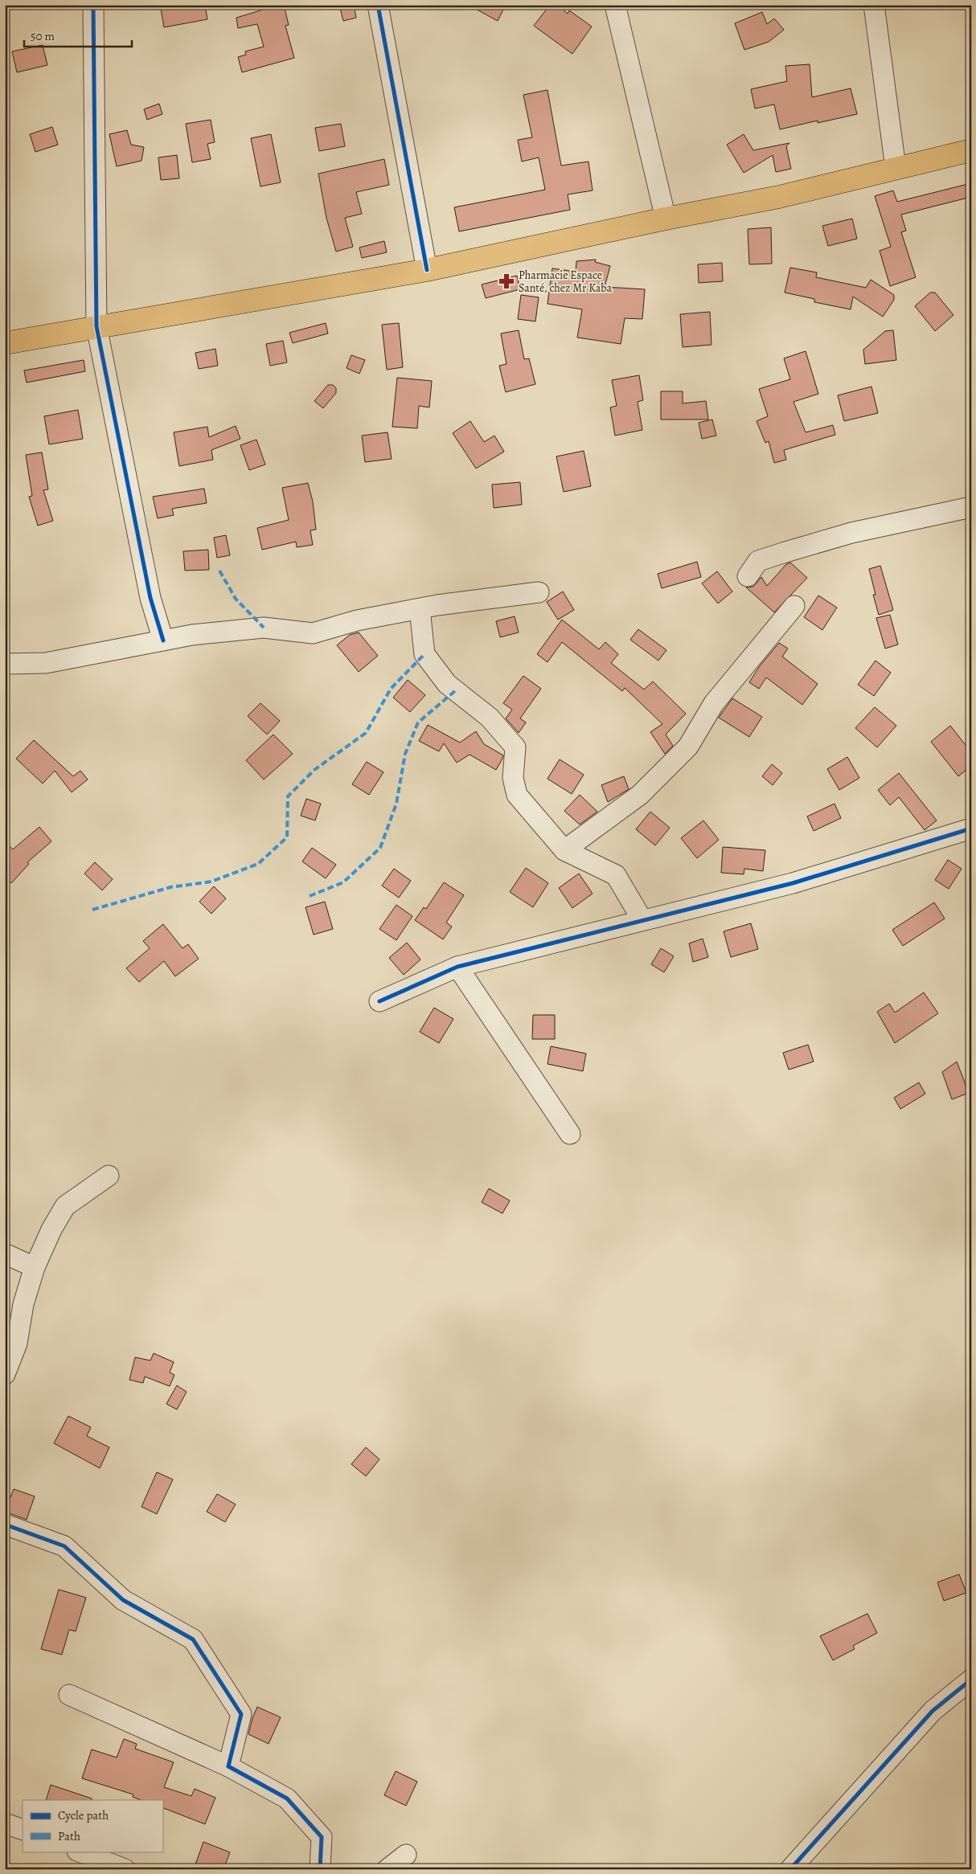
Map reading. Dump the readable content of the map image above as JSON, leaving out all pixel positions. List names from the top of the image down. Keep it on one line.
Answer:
{"places":{"pharmacy":["Pharmacie Espace Santé, chez Mr Kaba"]},"legend":["Cycle path","Path"],"scale_bar":"50 m"}
